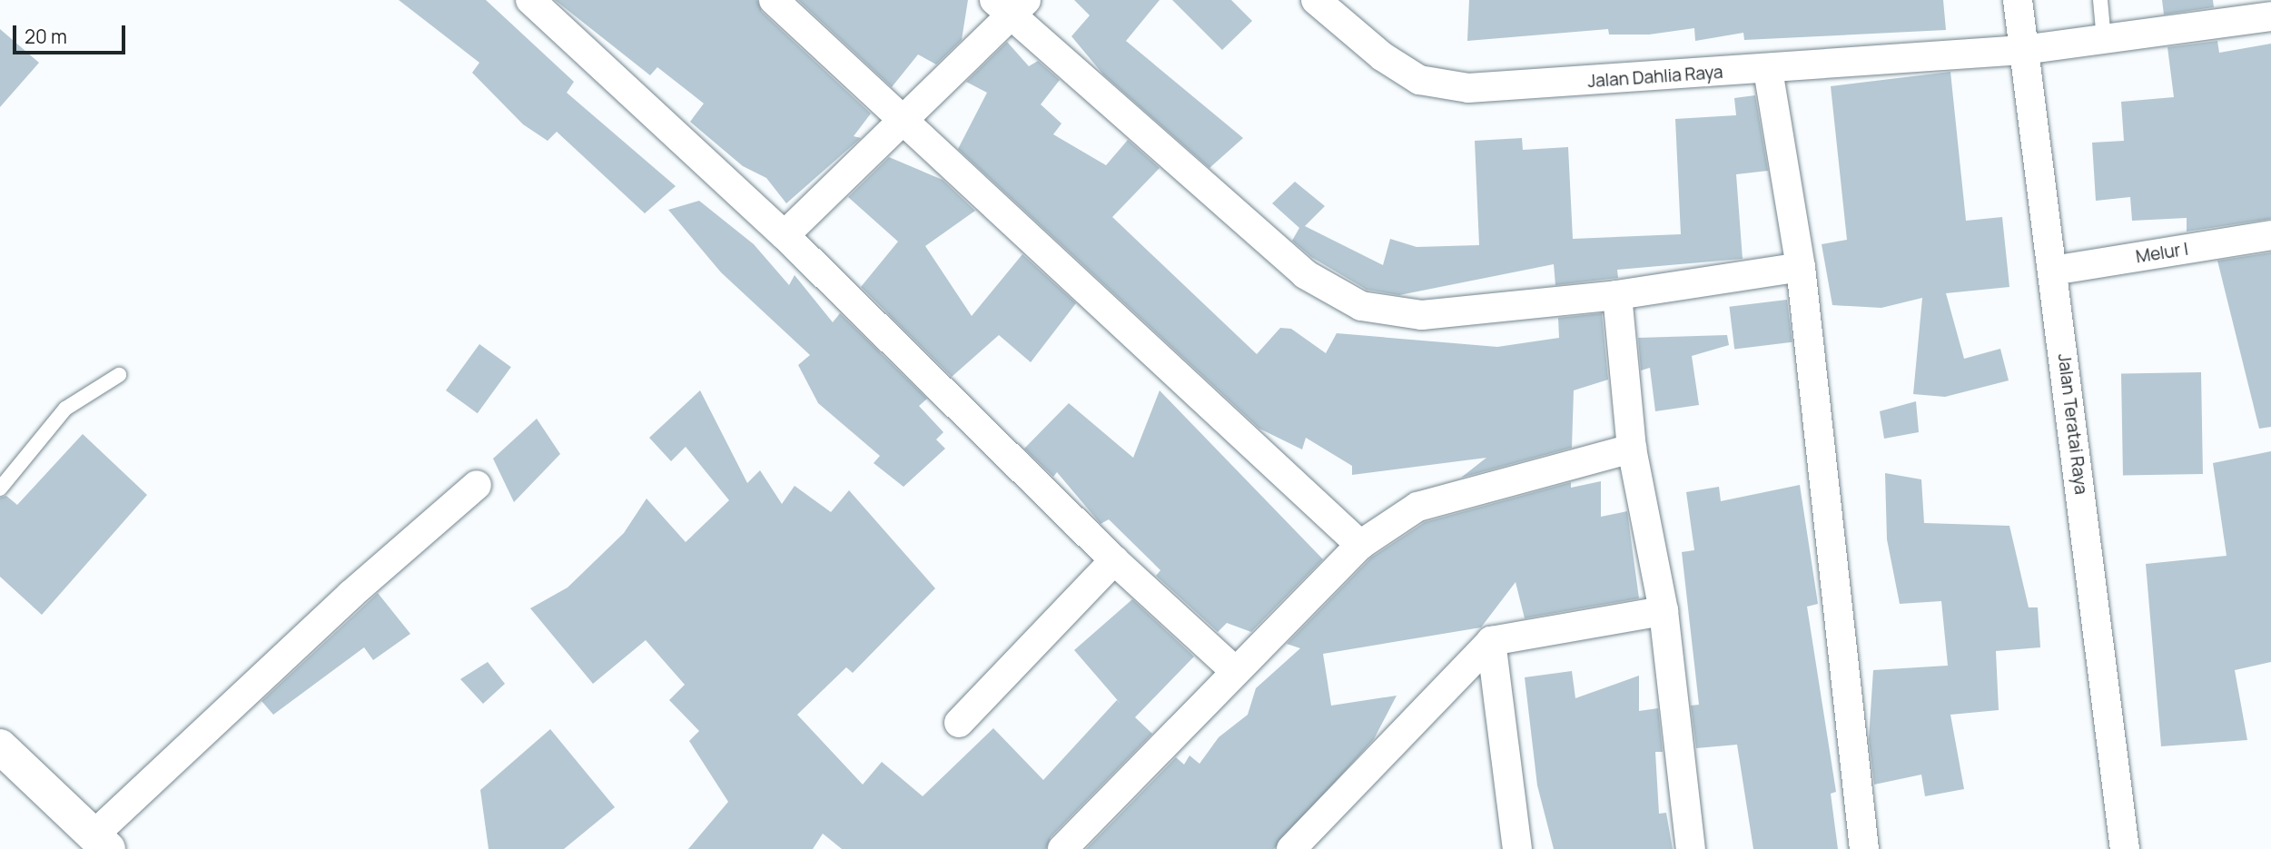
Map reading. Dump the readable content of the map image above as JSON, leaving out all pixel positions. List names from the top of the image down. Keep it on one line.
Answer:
{"streets":{"street":["Jalan Dahlia Raya","Melur I","Jalan Teratai Raya"]},"crossings":[["Jalan Dahlia Raya","Jalan Teratai Raya"],["Melur I","Jalan Teratai Raya"]],"scale_bar":"20 m"}
